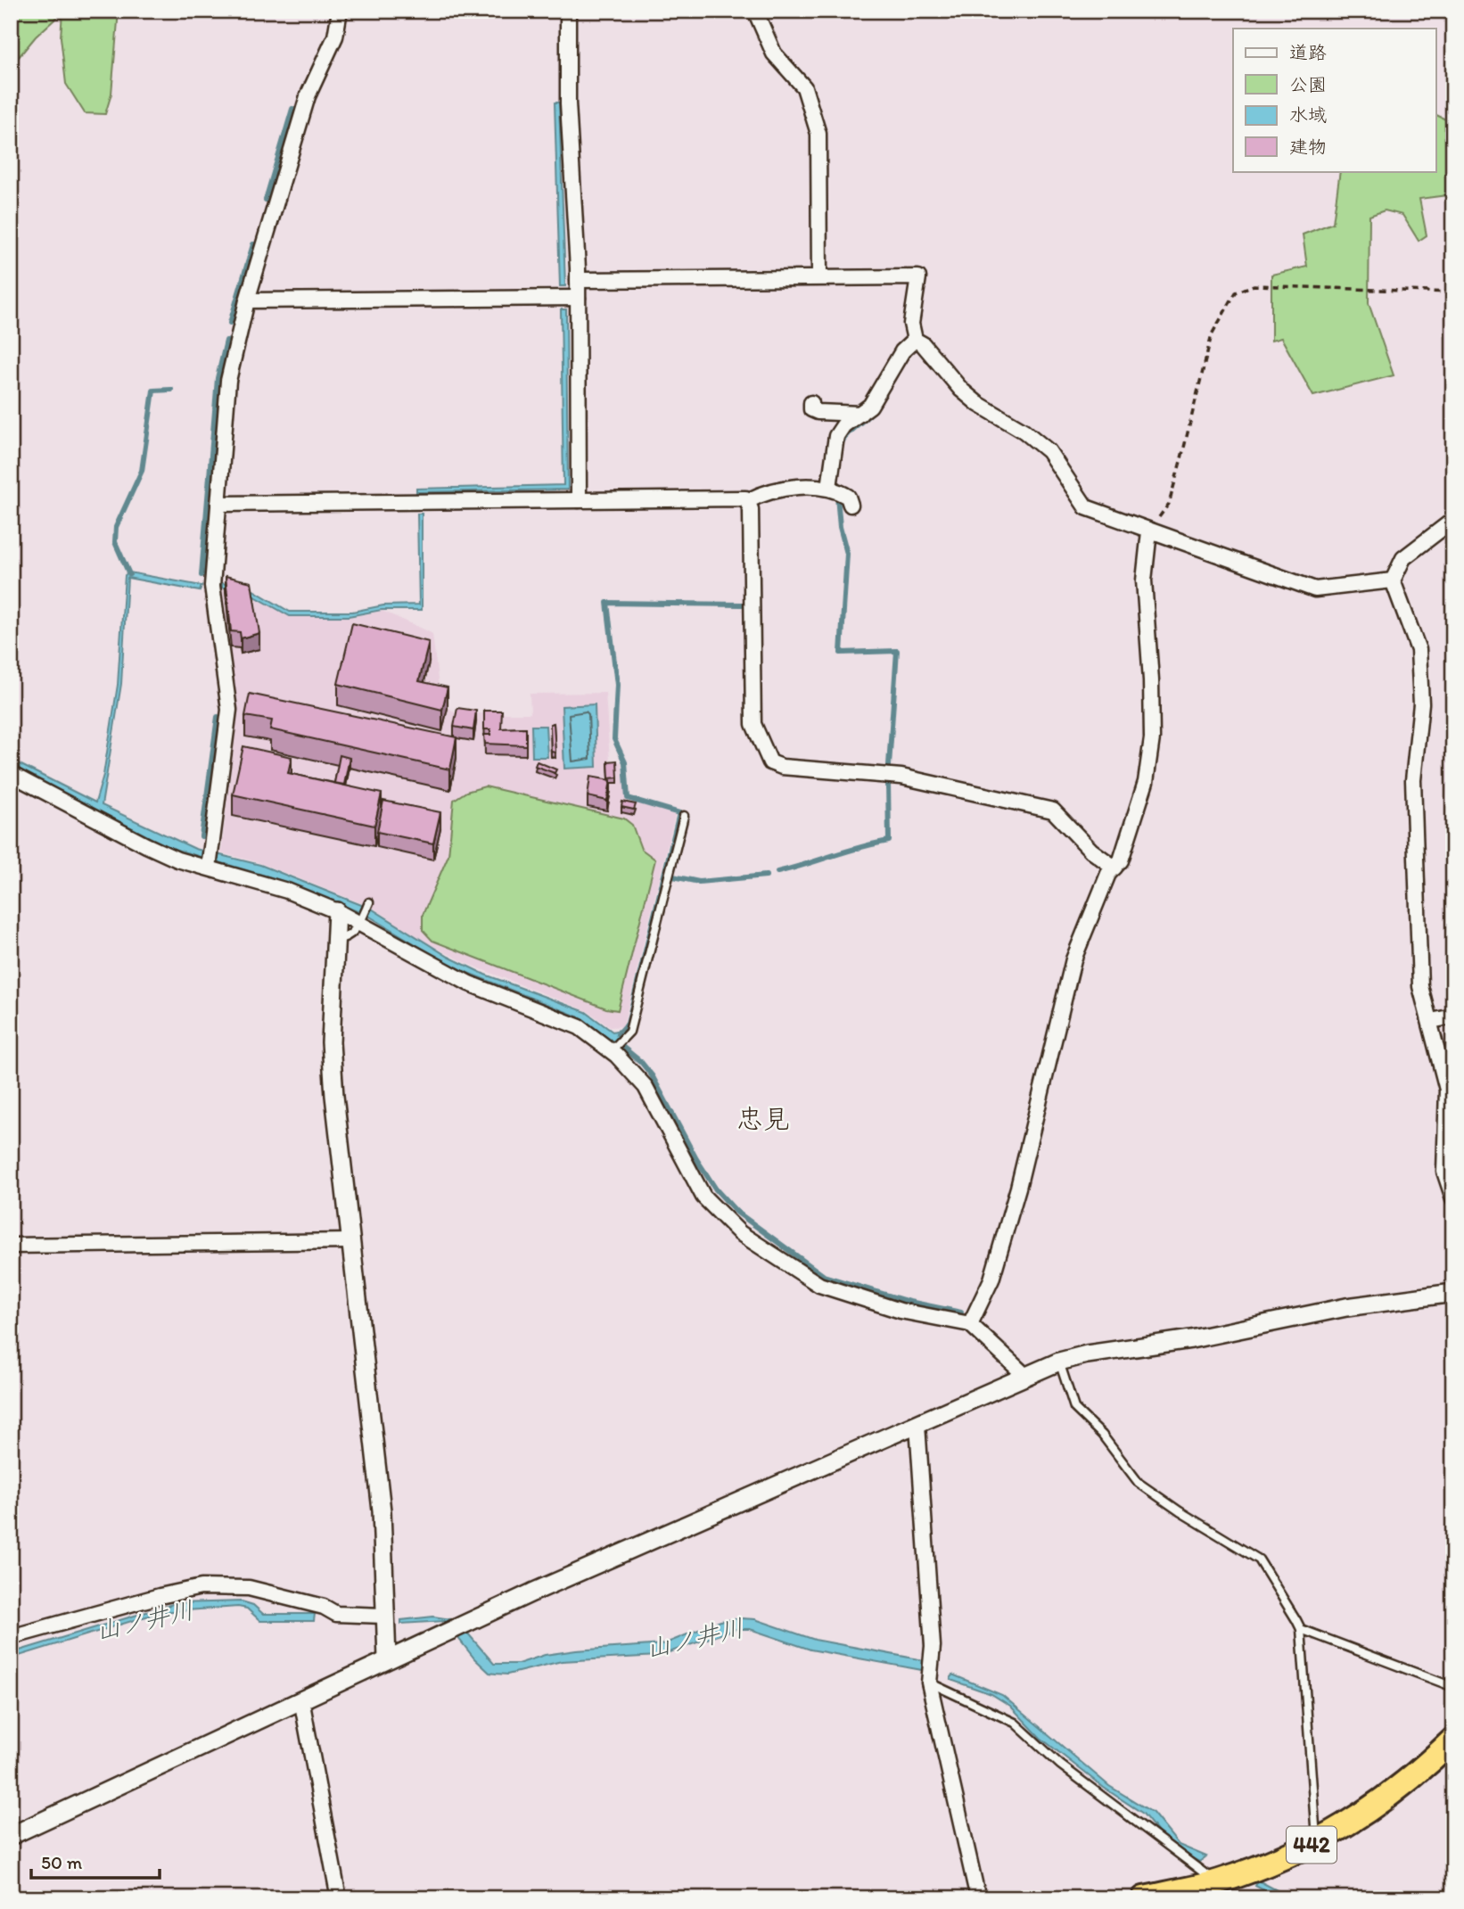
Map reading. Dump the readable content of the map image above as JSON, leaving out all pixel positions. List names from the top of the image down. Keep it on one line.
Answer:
{"streets":{"highway":["442"]},"districts":["忠見"],"water":["山ノ井川"],"legend":["道路","公園","水域","建物"],"scale_bar":"50 m"}
